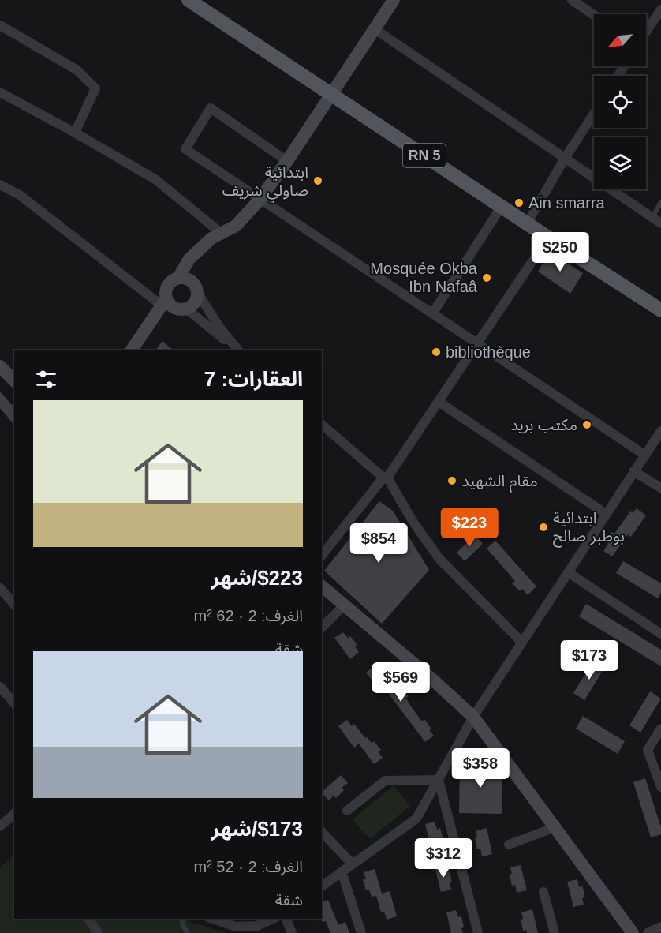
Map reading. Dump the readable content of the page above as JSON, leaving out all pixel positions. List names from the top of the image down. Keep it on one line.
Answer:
{"streets":{"main road":["RN 5"]},"places":["ابتدائية صاولي شريف","Ain smarra","Mosquée Okba Ibn Nafaâ","bibliothèque","مكتب بريد","مقام الشهيد","ابتدائية بوطبر صالح"],"north":"bottom left","page":{"price":["$250","$223","$854","$173","$569","$358","$312"],"heading":"العقارات: 7","list":[{"name":"$223/شهر","note":"الغرف: 2 · 62 m² · شقة"},{"name":"$173/شهر","note":"الغرف: 2 · 52 m² · شقة"}]}}
